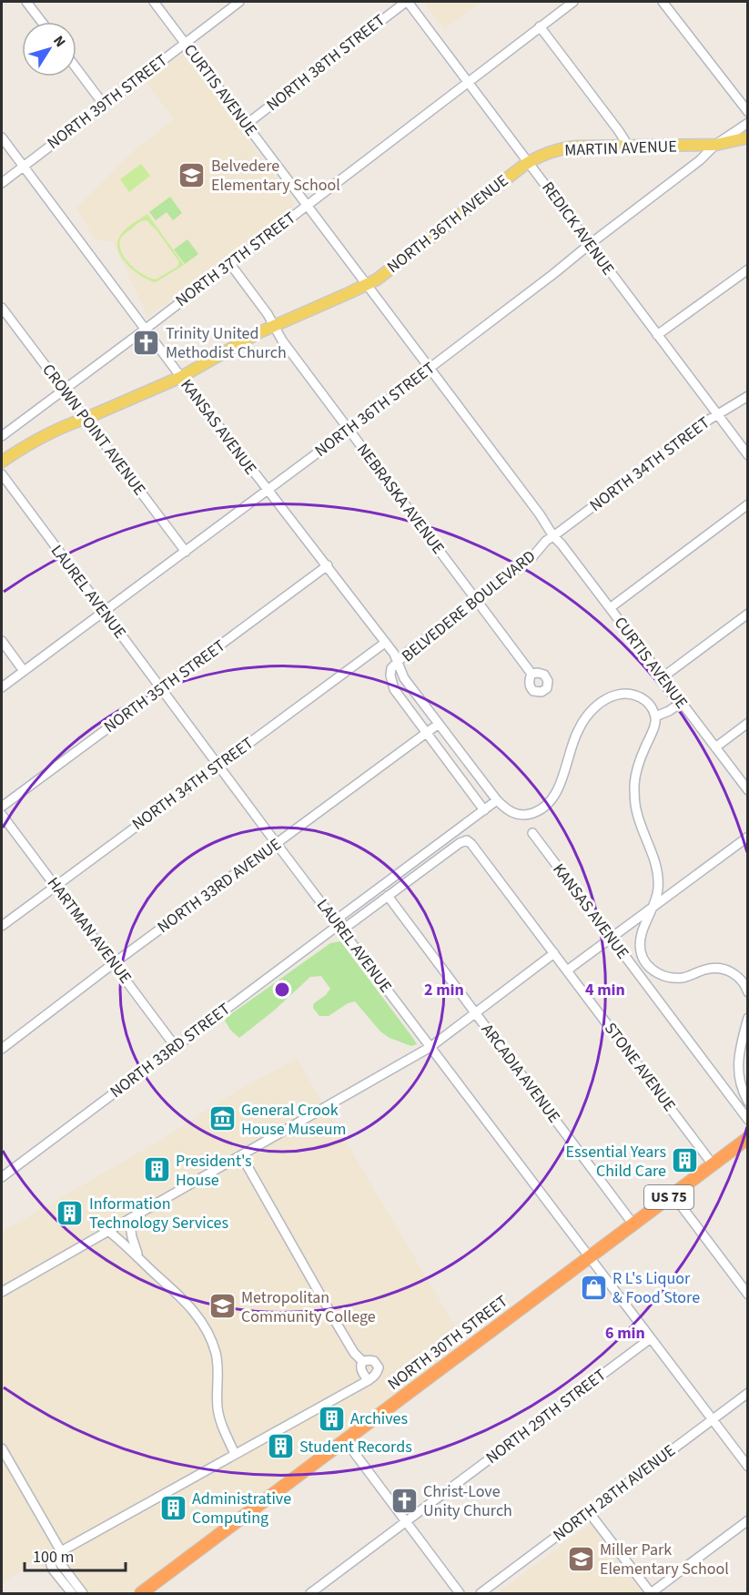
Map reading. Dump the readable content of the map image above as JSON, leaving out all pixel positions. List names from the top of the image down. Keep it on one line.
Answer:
{"streets":{"highway":["US 75","NORTH 30TH STREET"],"main road":["MARTIN AVENUE","NORTH 36TH AVENUE"],"street":["NORTH 38TH STREET","CURTIS AVENUE","NORTH 39TH STREET","REDICK AVENUE","NORTH 37TH STREET","NORTH 36TH STREET","KANSAS AVENUE","CROWN POINT AVENUE","NORTH 34TH STREET","NEBRASKA AVENUE","LAUREL AVENUE","BELVEDERE BOULEVARD","NORTH 35TH STREET","NORTH 33RD AVENUE","HARTMAN AVENUE","NORTH 33RD STREET","STONE AVENUE","ARCADIA AVENUE","NORTH 29TH STREET","NORTH 28TH AVENUE"]},"crossings":[["NORTH 38TH STREET","CURTIS AVENUE"],["NORTH 38TH STREET","REDICK AVENUE"],["CURTIS AVENUE","NORTH 39TH STREET"],["CURTIS AVENUE","NORTH 36TH AVENUE"],["CURTIS AVENUE","NORTH 37TH STREET"],["CURTIS AVENUE","NORTH 34TH STREET"],["CURTIS AVENUE","BELVEDERE BOULEVARD"],["NORTH 39TH STREET","KANSAS AVENUE"],["MARTIN AVENUE","NORTH 36TH AVENUE"],["MARTIN AVENUE","REDICK AVENUE"],["MARTIN AVENUE","NORTH 36TH STREET"],["NORTH 36TH AVENUE","REDICK AVENUE"],["NORTH 36TH AVENUE","KANSAS AVENUE"],["NORTH 36TH AVENUE","CROWN POINT AVENUE"],["NORTH 36TH AVENUE","NEBRASKA AVENUE"],["REDICK AVENUE","NORTH 37TH STREET"],["REDICK AVENUE","NORTH 36TH STREET"],["REDICK AVENUE","NORTH 34TH STREET"],["NORTH 37TH STREET","KANSAS AVENUE"],["NORTH 37TH STREET","CROWN POINT AVENUE"],["NORTH 37TH STREET","NEBRASKA AVENUE"],["NORTH 36TH STREET","KANSAS AVENUE"],["NORTH 36TH STREET","CROWN POINT AVENUE"],["NORTH 36TH STREET","NEBRASKA AVENUE"],["NORTH 36TH STREET","LAUREL AVENUE"],["KANSAS AVENUE","NORTH 34TH STREET"],["KANSAS AVENUE","BELVEDERE BOULEVARD"],["KANSAS AVENUE","NORTH 35TH STREET"],["NORTH 34TH STREET","LAUREL AVENUE"],["NORTH 34TH STREET","BELVEDERE BOULEVARD"],["NORTH 34TH STREET","HARTMAN AVENUE"],["NEBRASKA AVENUE","BELVEDERE BOULEVARD"],["LAUREL AVENUE","NORTH 35TH STREET"],["LAUREL AVENUE","NORTH 33RD AVENUE"],["LAUREL AVENUE","NORTH 33RD STREET"],["LAUREL AVENUE","NORTH 30TH STREET"],["LAUREL AVENUE","NORTH 29TH STREET"],["LAUREL AVENUE","NORTH 28TH AVENUE"],["BELVEDERE BOULEVARD","NORTH 33RD AVENUE"],["BELVEDERE BOULEVARD","NORTH 33RD STREET"],["NORTH 33RD AVENUE","HARTMAN AVENUE"],["HARTMAN AVENUE","NORTH 33RD STREET"],["NORTH 33RD STREET","STONE AVENUE"],["NORTH 33RD STREET","ARCADIA AVENUE"],["STONE AVENUE","NORTH 30TH STREET"],["ARCADIA AVENUE","NORTH 30TH STREET"]],"places":{"school or university":["Belvedere Elementary School","Metropolitan Community College","Miller Park Elementary School"],"church":["Trinity United Methodist Church","Christ-Love Unity Church"],"museum":["General Crook House Museum"],"building":["Essential Years Child Care","President's House","Information Technology Services","Archives","Student Records","Administrative Computing"],"shop":["R L's Liquor & Food Store"]},"scale_bar":"100 m","north":"top right","rings":["2 min","4 min","6 min"]}
